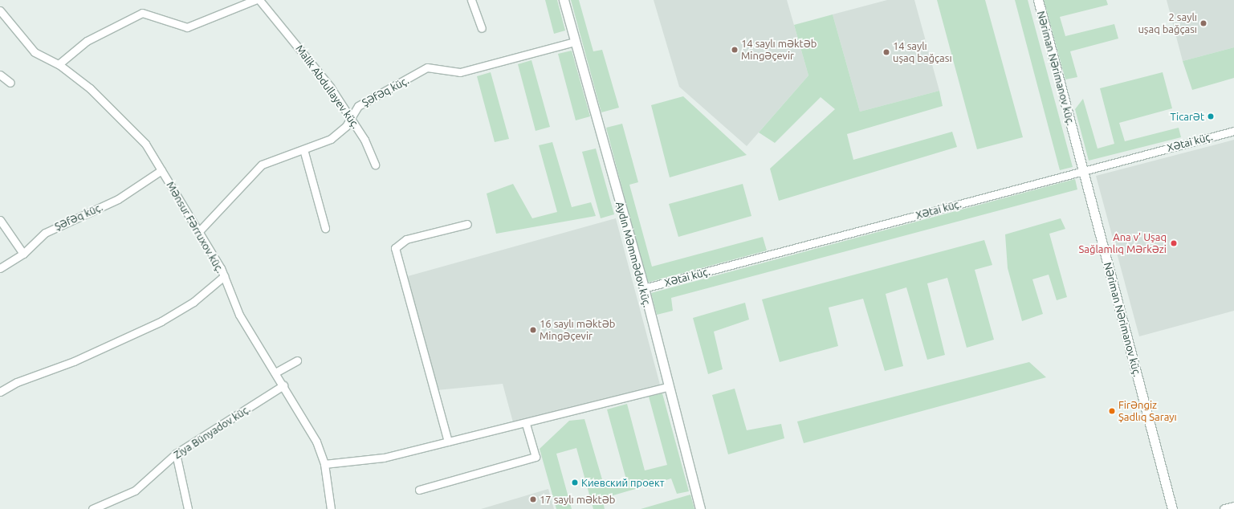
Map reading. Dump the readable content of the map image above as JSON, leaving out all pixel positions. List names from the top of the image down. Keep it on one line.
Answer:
{"streets":{"street":["Nəriman Nərimanov küç.","Malik Abdullayev küç.","Şəfəq küç.","Xətai küç.","Mənsur Fərruxov küç.","Aydın Məmmədov küç.","Ziya Bünyadov küç."]},"crossings":[["Nəriman Nərimanov küç.","Xətai küç."],["Malik Abdullayev küç.","Şəfəq küç."],["Şəfəq küç.","Mənsur Fərruxov küç."],["Şəfəq küç.","Aydın Məmmədov küç."],["Xətai küç.","Aydın Məmmədov küç."],["Mənsur Fərruxov küç.","Ziya Bünyadov küç."]],"places":["2 saylı uşaq bağçası","14 saylı məktəb Mingəçevir","14 saylı uşaq bağçası","Ticarət","Ana v' Uşaq Sağlamlıq Mərkəzi","16 saylı məktəb Mingəçevir","Firəngiz Şadlıq Sarayı","Киевский проект","17 saylı məktəb"]}
